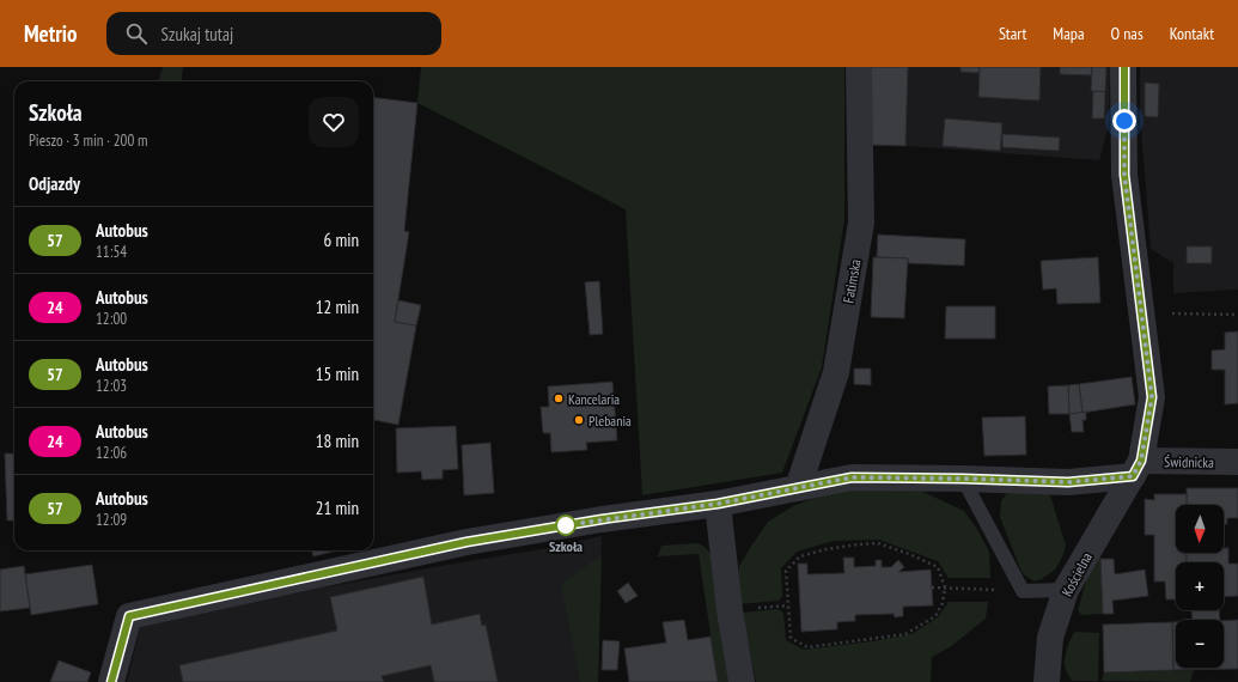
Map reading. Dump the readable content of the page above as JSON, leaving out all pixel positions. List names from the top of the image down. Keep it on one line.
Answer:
{"streets":{"street":["Fatimska","Świdnicka","Kościelna"]},"crossings":[["Świdnicka","Kościelna"]],"places":["Kancelaria","Plebania","Szkoła"],"lines":["bus line 57"],"north":"bottom","page":{"header":"Metrio","search":"Szukaj tutaj","nav":["Start","Mapa","O nas","Kontakt"],"heading":[["Szkoła","Pieszo · 3 min · 200 m"],"Odjazdy"],"list":[{"mark":"57","name":"Autobus","note":"11:54","value":"6 min"},{"mark":"24","name":"Autobus","note":"12:00","value":"12 min"},{"mark":"57","name":"Autobus","note":"12:03","value":"15 min"},{"mark":"24","name":"Autobus","note":"12:06","value":"18 min"},{"mark":"57","name":"Autobus","note":"12:09","value":"21 min"}],"map_buttons":["+","−"]}}
